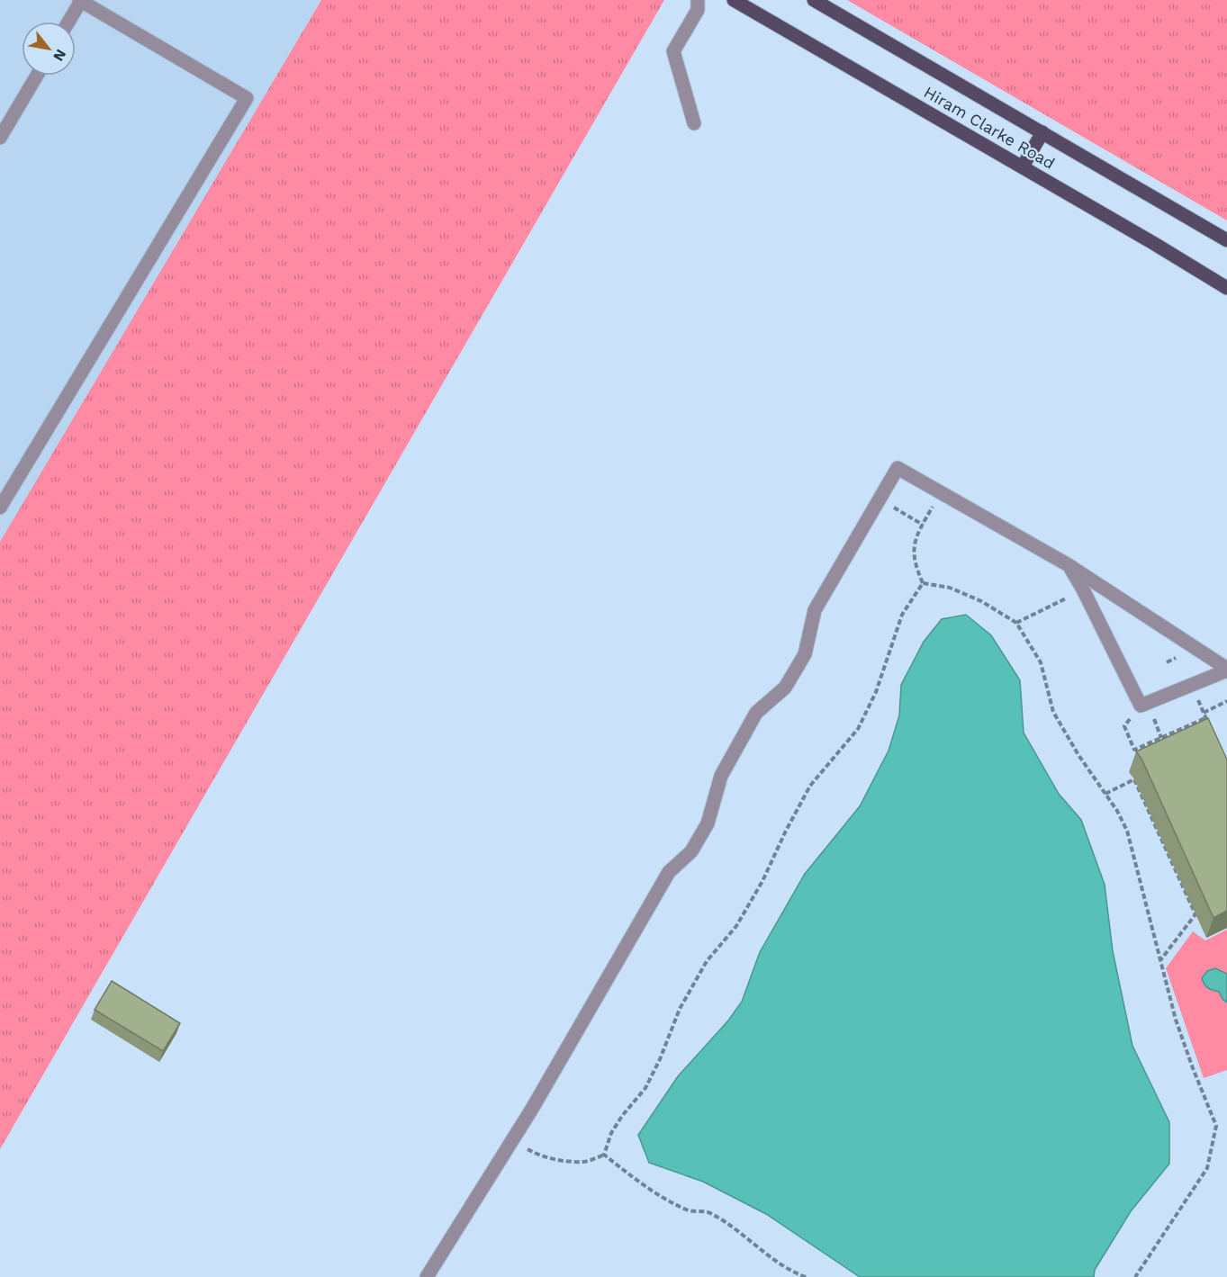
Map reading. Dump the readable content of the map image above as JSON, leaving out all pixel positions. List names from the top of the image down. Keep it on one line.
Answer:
{"streets":{"main road":["Hiram Clarke Road"]},"north":"bottom right"}
